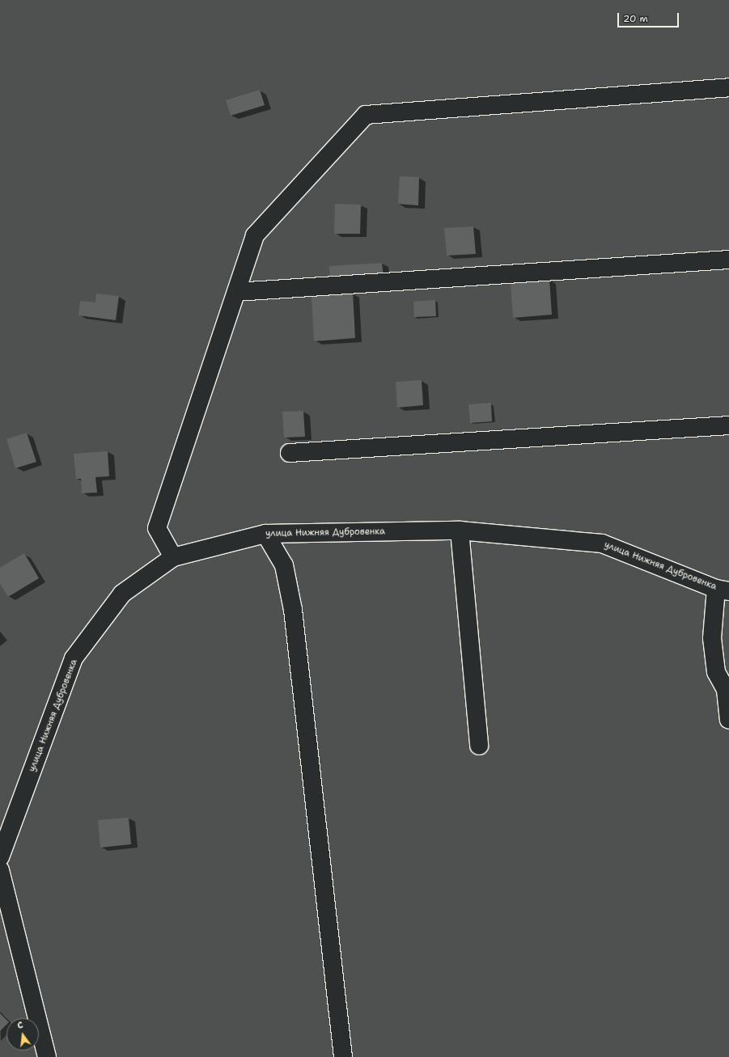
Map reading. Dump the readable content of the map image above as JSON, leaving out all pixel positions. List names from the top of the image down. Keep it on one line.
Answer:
{"streets":{"lane":["улица Нижняя Дубровенка"]},"scale_bar":"20 m","north":"top"}
